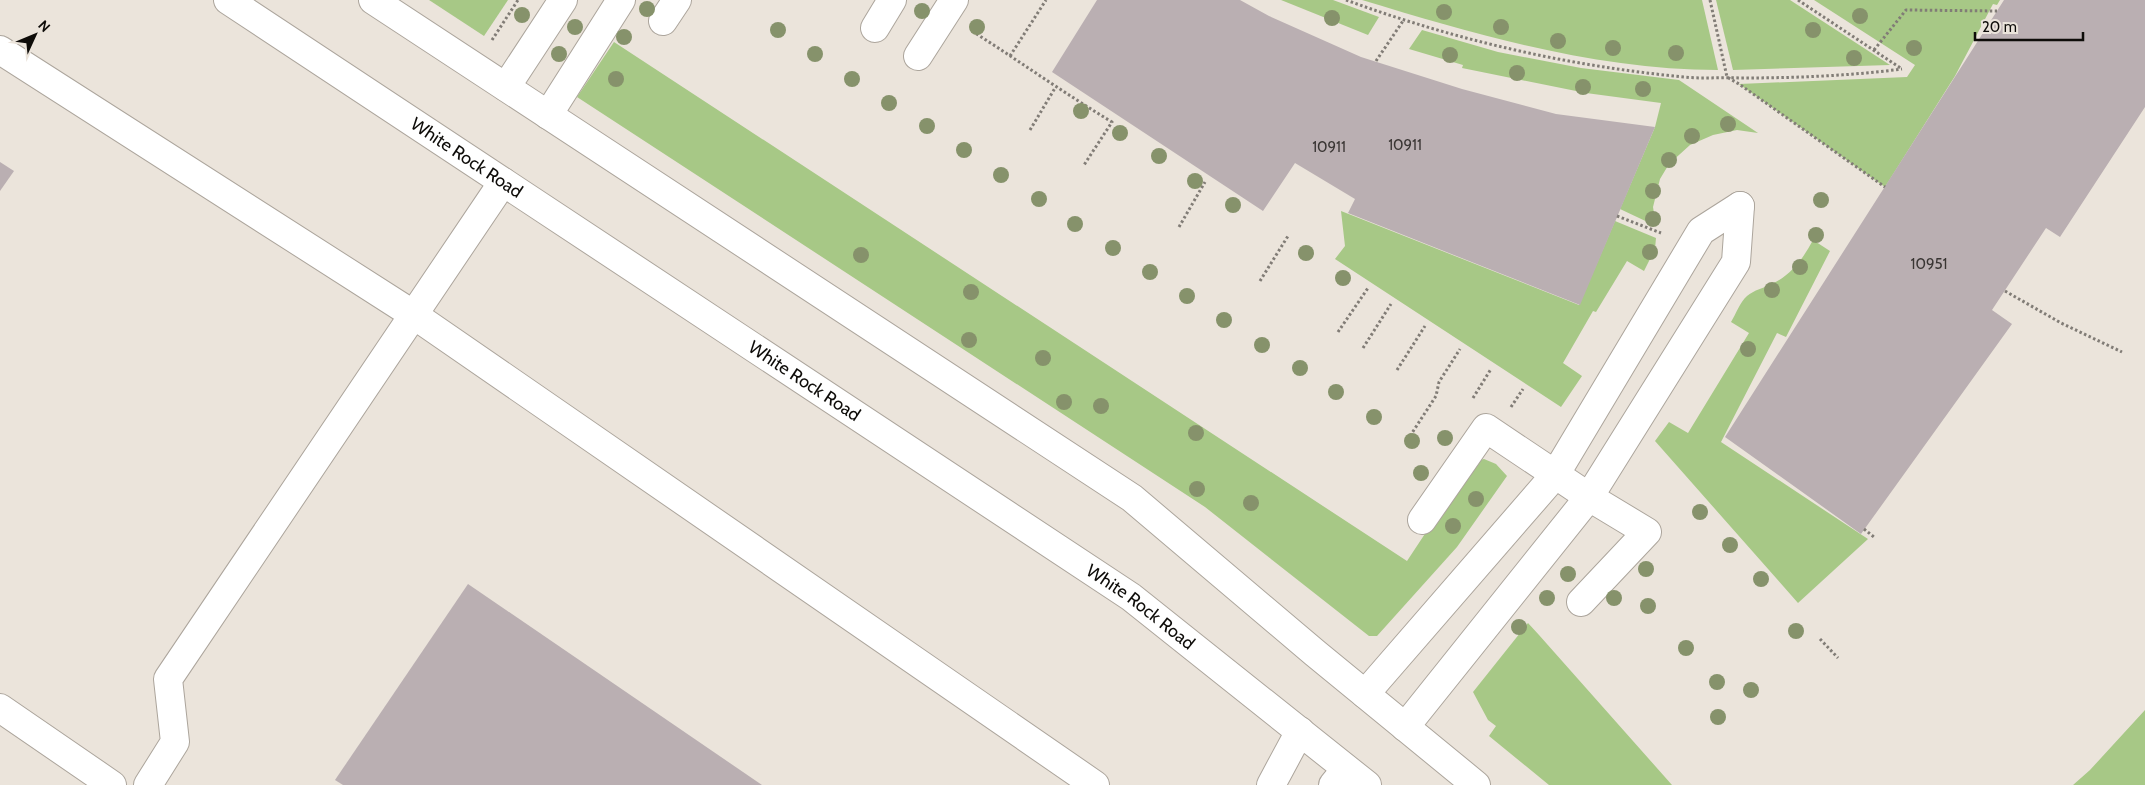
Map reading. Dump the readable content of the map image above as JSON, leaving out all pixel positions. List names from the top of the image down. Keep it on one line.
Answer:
{"streets":{"main road":["White Rock Road"]},"house_numbers":["10911","10911","10951"],"scale_bar":"20 m","north":"top right"}
